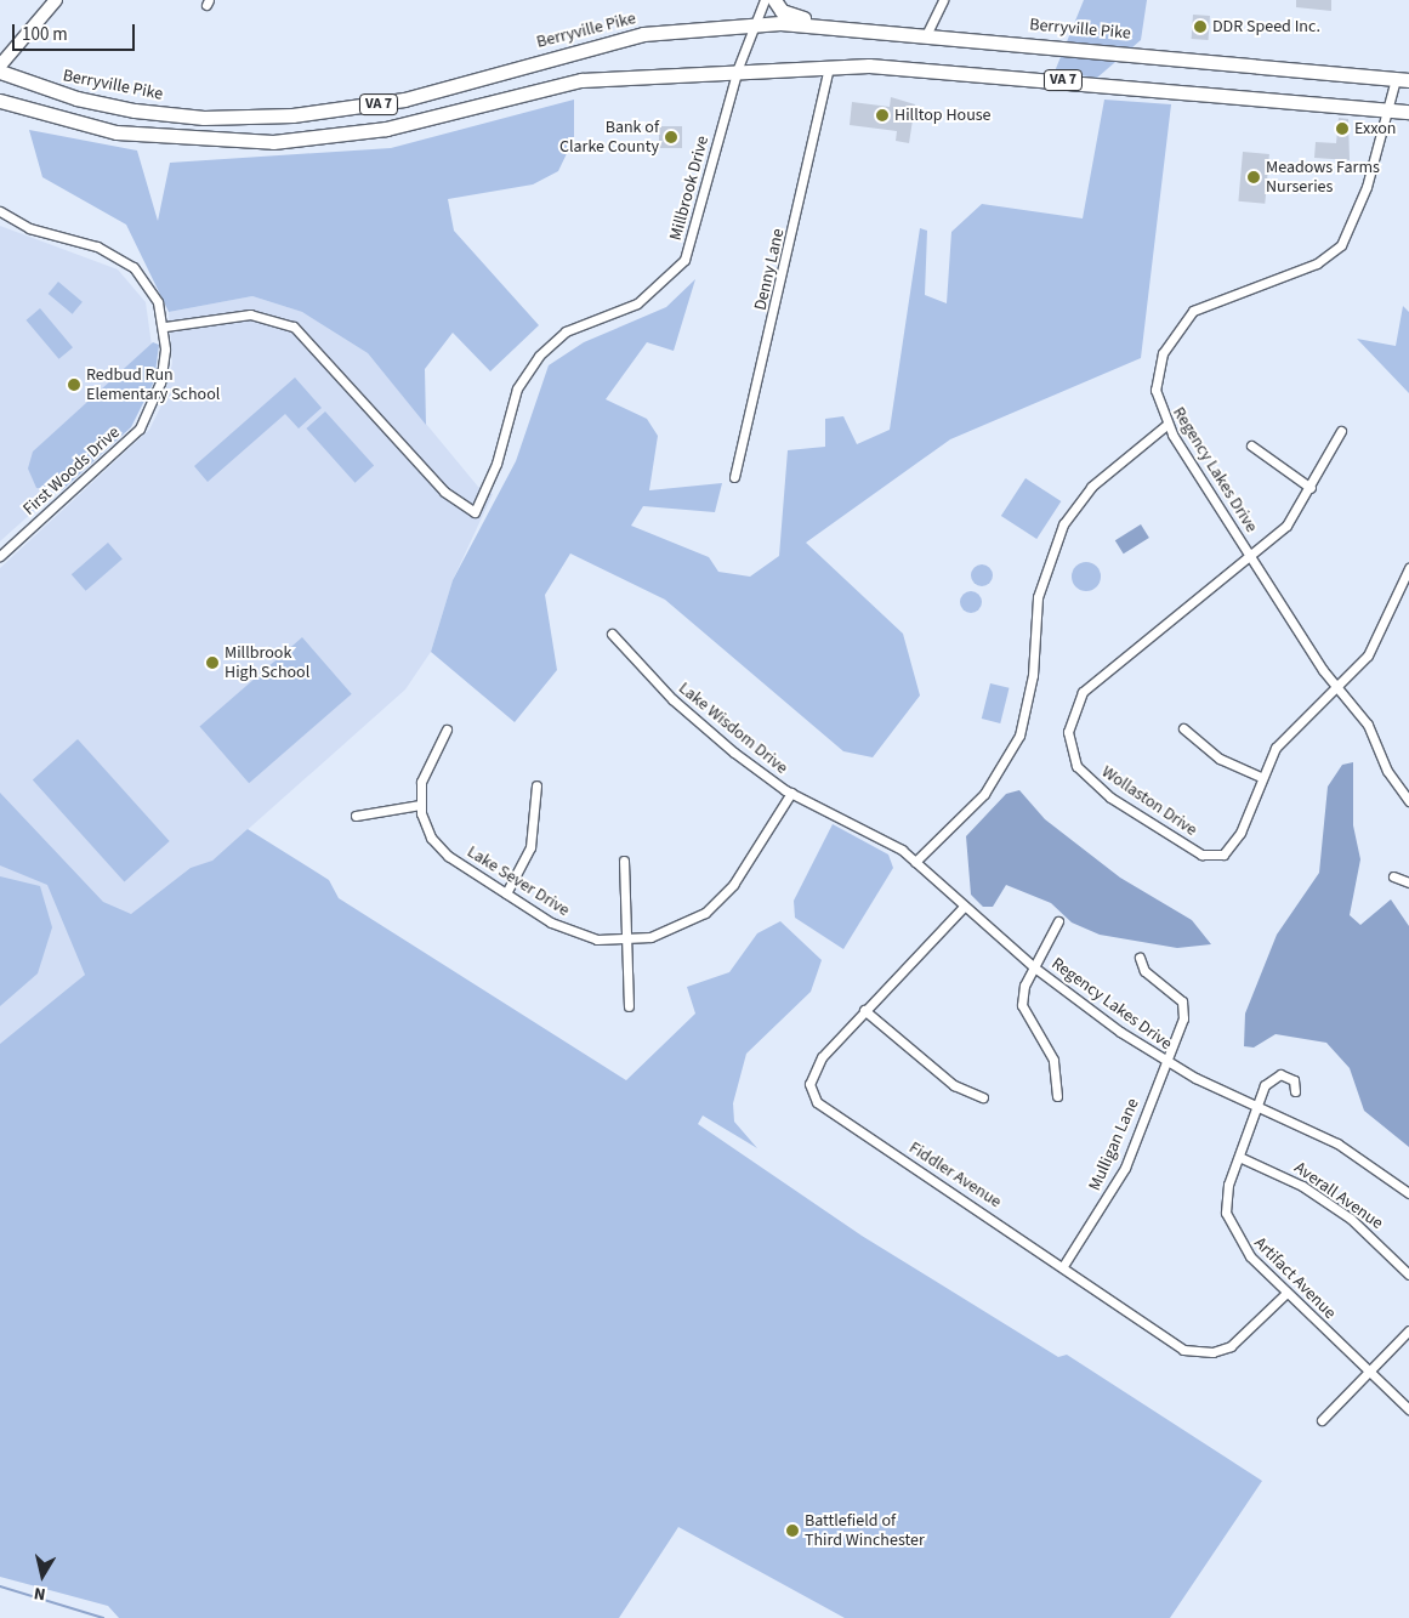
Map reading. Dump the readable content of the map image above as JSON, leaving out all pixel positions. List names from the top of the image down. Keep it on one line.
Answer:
{"streets":{"highway":["Berryville Pike","VA 7"],"street":["Millbrook Drive","Denny Lane","Regency Lakes Drive","First Woods Drive","Lake Wisdom Drive","Wollaston Drive","Lake Sever Drive","Mulligan Lane","Fiddler Avenue","Averall Avenue","Artifact Avenue"]},"crossings":[["Berryville Pike","Millbrook Drive"],["Berryville Pike","Regency Lakes Drive"],["VA 7","Millbrook Drive"],["VA 7","Denny Lane"],["VA 7","Regency Lakes Drive"],["Millbrook Drive","First Woods Drive"],["Regency Lakes Drive","Lake Wisdom Drive"],["Regency Lakes Drive","Wollaston Drive"],["Regency Lakes Drive","Mulligan Lane"],["Regency Lakes Drive","Fiddler Avenue"],["Regency Lakes Drive","Artifact Avenue"],["Lake Wisdom Drive","Lake Sever Drive"],["Mulligan Lane","Fiddler Avenue"],["Fiddler Avenue","Artifact Avenue"],["Averall Avenue","Artifact Avenue"]],"places":["DDR Speed Inc.","Hilltop House","Exxon","Bank of Clarke County","Meadows Farms Nurseries","Redbud Run Elementary School","Millbrook High School","Battlefield of Third Winchester"],"scale_bar":"100 m","north":"bottom"}
